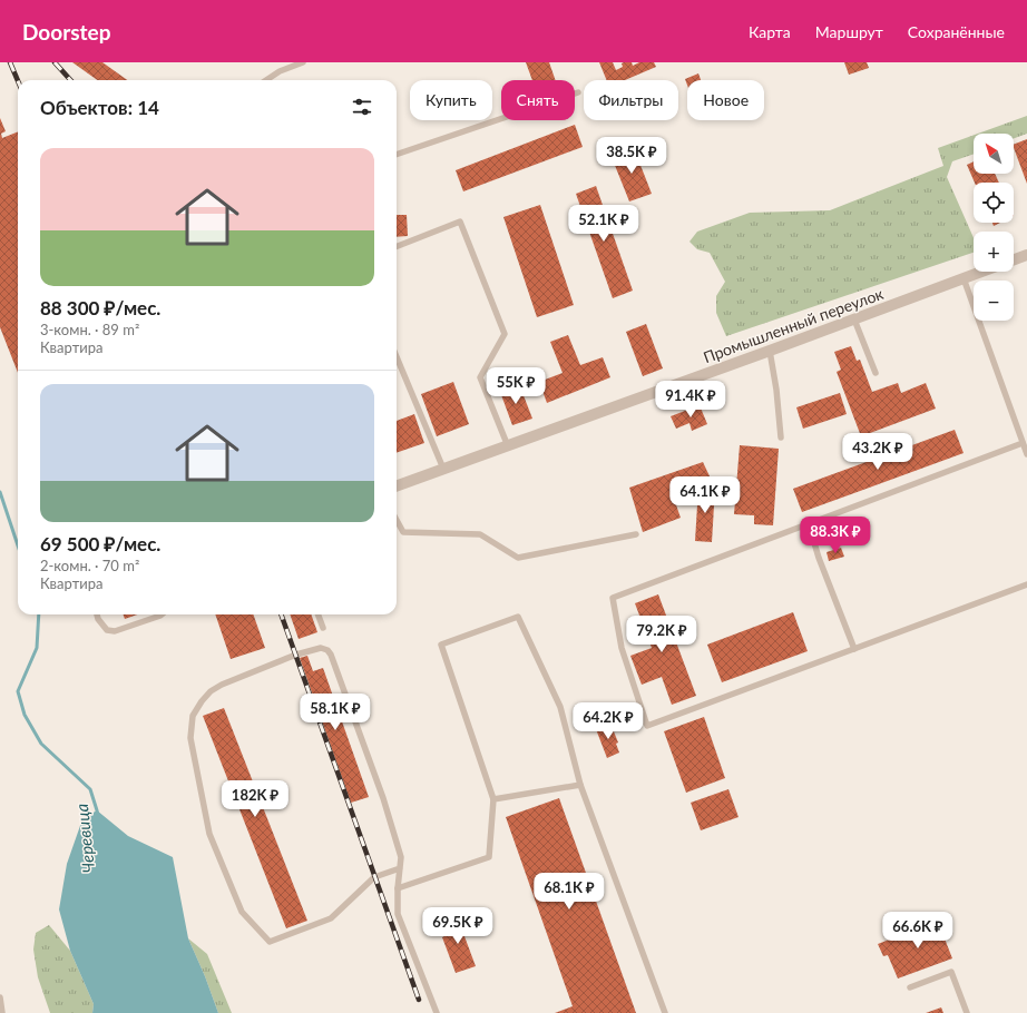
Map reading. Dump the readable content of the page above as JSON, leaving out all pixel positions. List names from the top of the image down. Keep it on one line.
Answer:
{"streets":{"street":["Промышленный переулок"]},"water":["Черевица"],"north":"top left","page":{"header":"Doorstep","nav":["Карта","Маршрут","Сохранённые"],"chip":["Купить","Снять","Фильтры","Новое"],"heading":"Объектов: 14","map_buttons":["+","−"],"list":[{"name":"88 300 ₽/мес.","note":"3-комн. · 89 m² · Квартира"},{"name":"69 500 ₽/мес.","note":"2-комн. · 70 m² · Квартира"}],"price":["38.5K ₽","52.1K ₽","55K ₽","91.4K ₽","43.2K ₽","64.1K ₽","88.3K ₽","79.2K ₽","58.1K ₽","64.2K ₽","182K ₽","68.1K ₽","69.5K ₽","66.6K ₽"]}}
